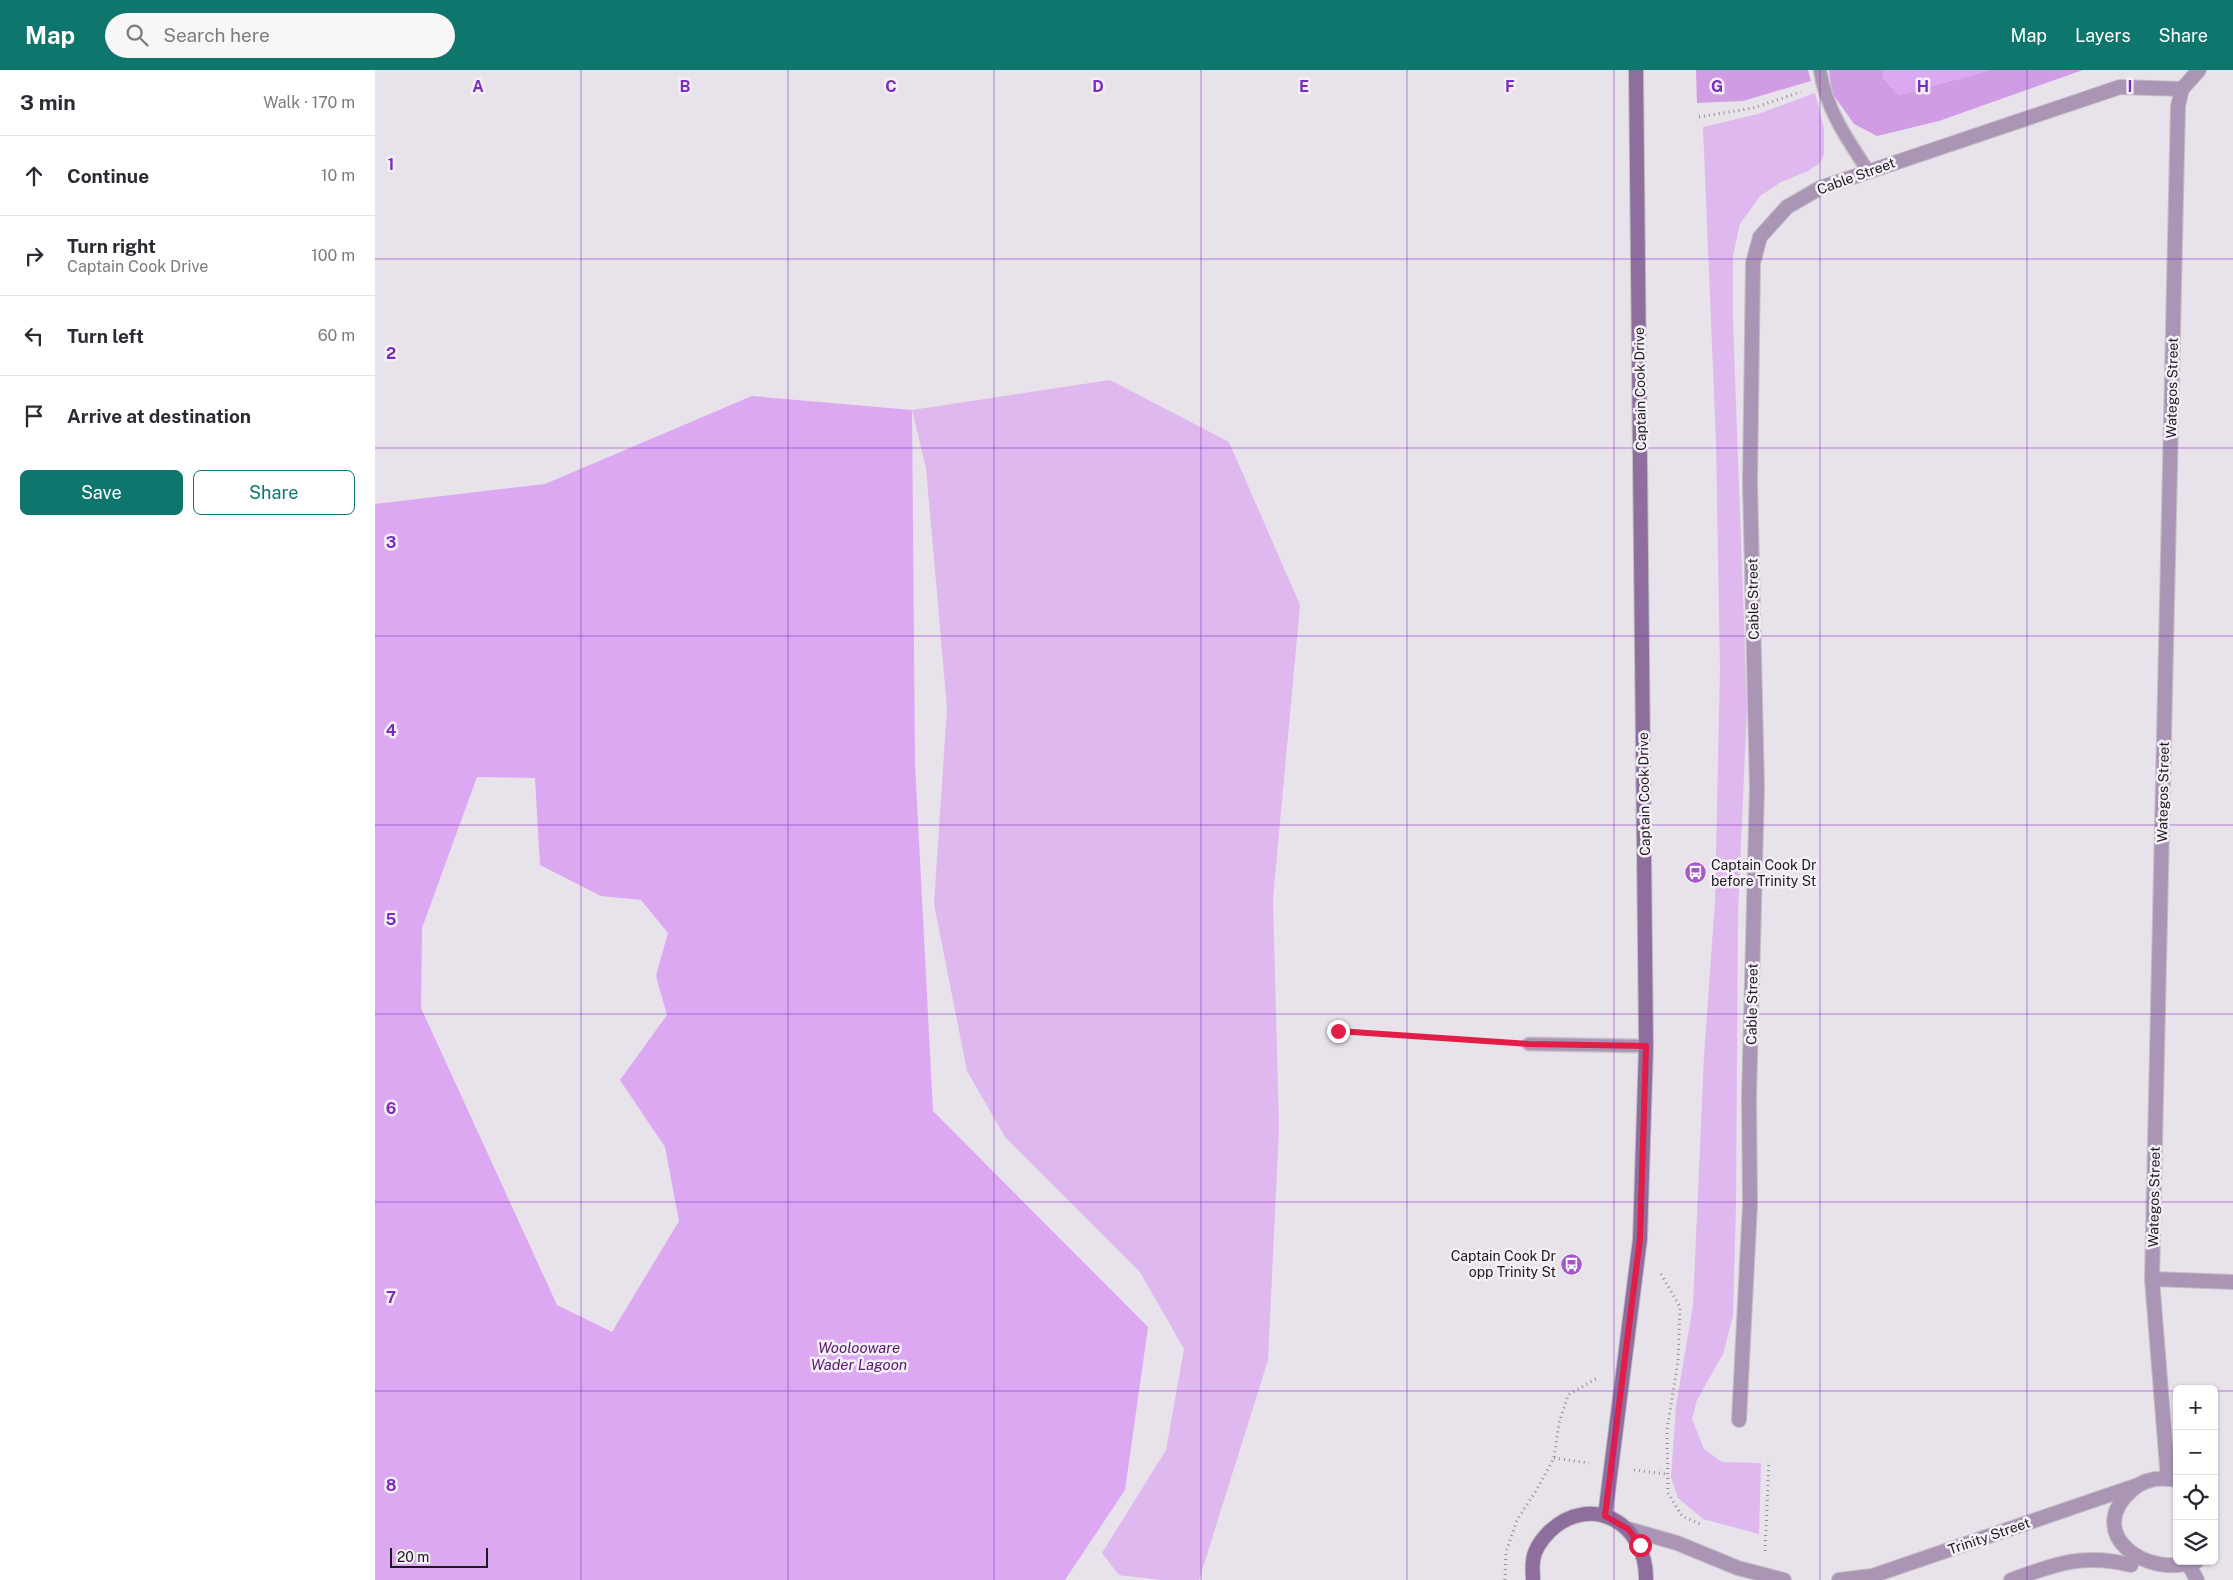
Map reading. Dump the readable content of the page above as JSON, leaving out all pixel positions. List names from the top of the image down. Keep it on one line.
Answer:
{"streets":{"main road":["Captain Cook Drive"],"street":["Cable Street","Wategos Street","Trinity Street"]},"crossings":[["Cable Street","Wategos Street"],["Wategos Street","Trinity Street"]],"water":["Woolooware Wader Lagoon"],"places":{"bus stop":["Captain Cook Dr before Trinity St","Captain Cook Dr opp Trinity St"]},"scale_bar":"20 m","page":{"header":"Map","search":"Search here","nav":["Map","Layers","Share"],"heading":["3 min","Walk · 170 m"],"list":[["Continue","10 m"],["Turn right","Captain Cook Drive","100 m"],["Turn left","60 m"],"Arrive at destination"],"buttons":["Save","Share"],"map_buttons":["+","−"],"scale":"20 m"},"grid":{"columns":["A","B","C","D","E","F","G","H","I"],"rows":["1","2","3","4","5","6","7","8"]}}
